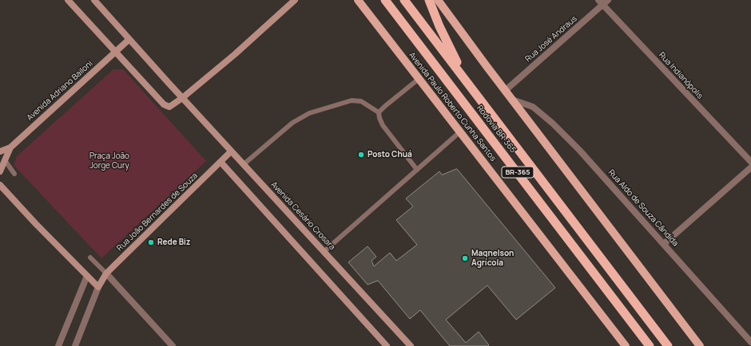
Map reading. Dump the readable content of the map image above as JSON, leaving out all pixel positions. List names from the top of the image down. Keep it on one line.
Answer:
{"streets":{"highway":["Rodovia BR-365","BR-365"],"main road":["Avenida Adriano Bailoni","Avenida Paulo Roberto Cunha Santos","Rua João Bernardes de Souza","Avenida Cesário Crosara"],"street":["Rua José Andraus","Rua Indianópolis","Rua Aldo de Souza Cândida"]},"crossings":[["Rua José Andraus","Rua Indianópolis"],["Avenida Adriano Bailoni","Avenida Cesário Crosara"],["Rua João Bernardes de Souza","Avenida Cesário Crosara"]],"parks":["Praça João Jorge Cury"],"places":["Posto Chuá","Rede Biz","Maqnelson Agrícola"]}
